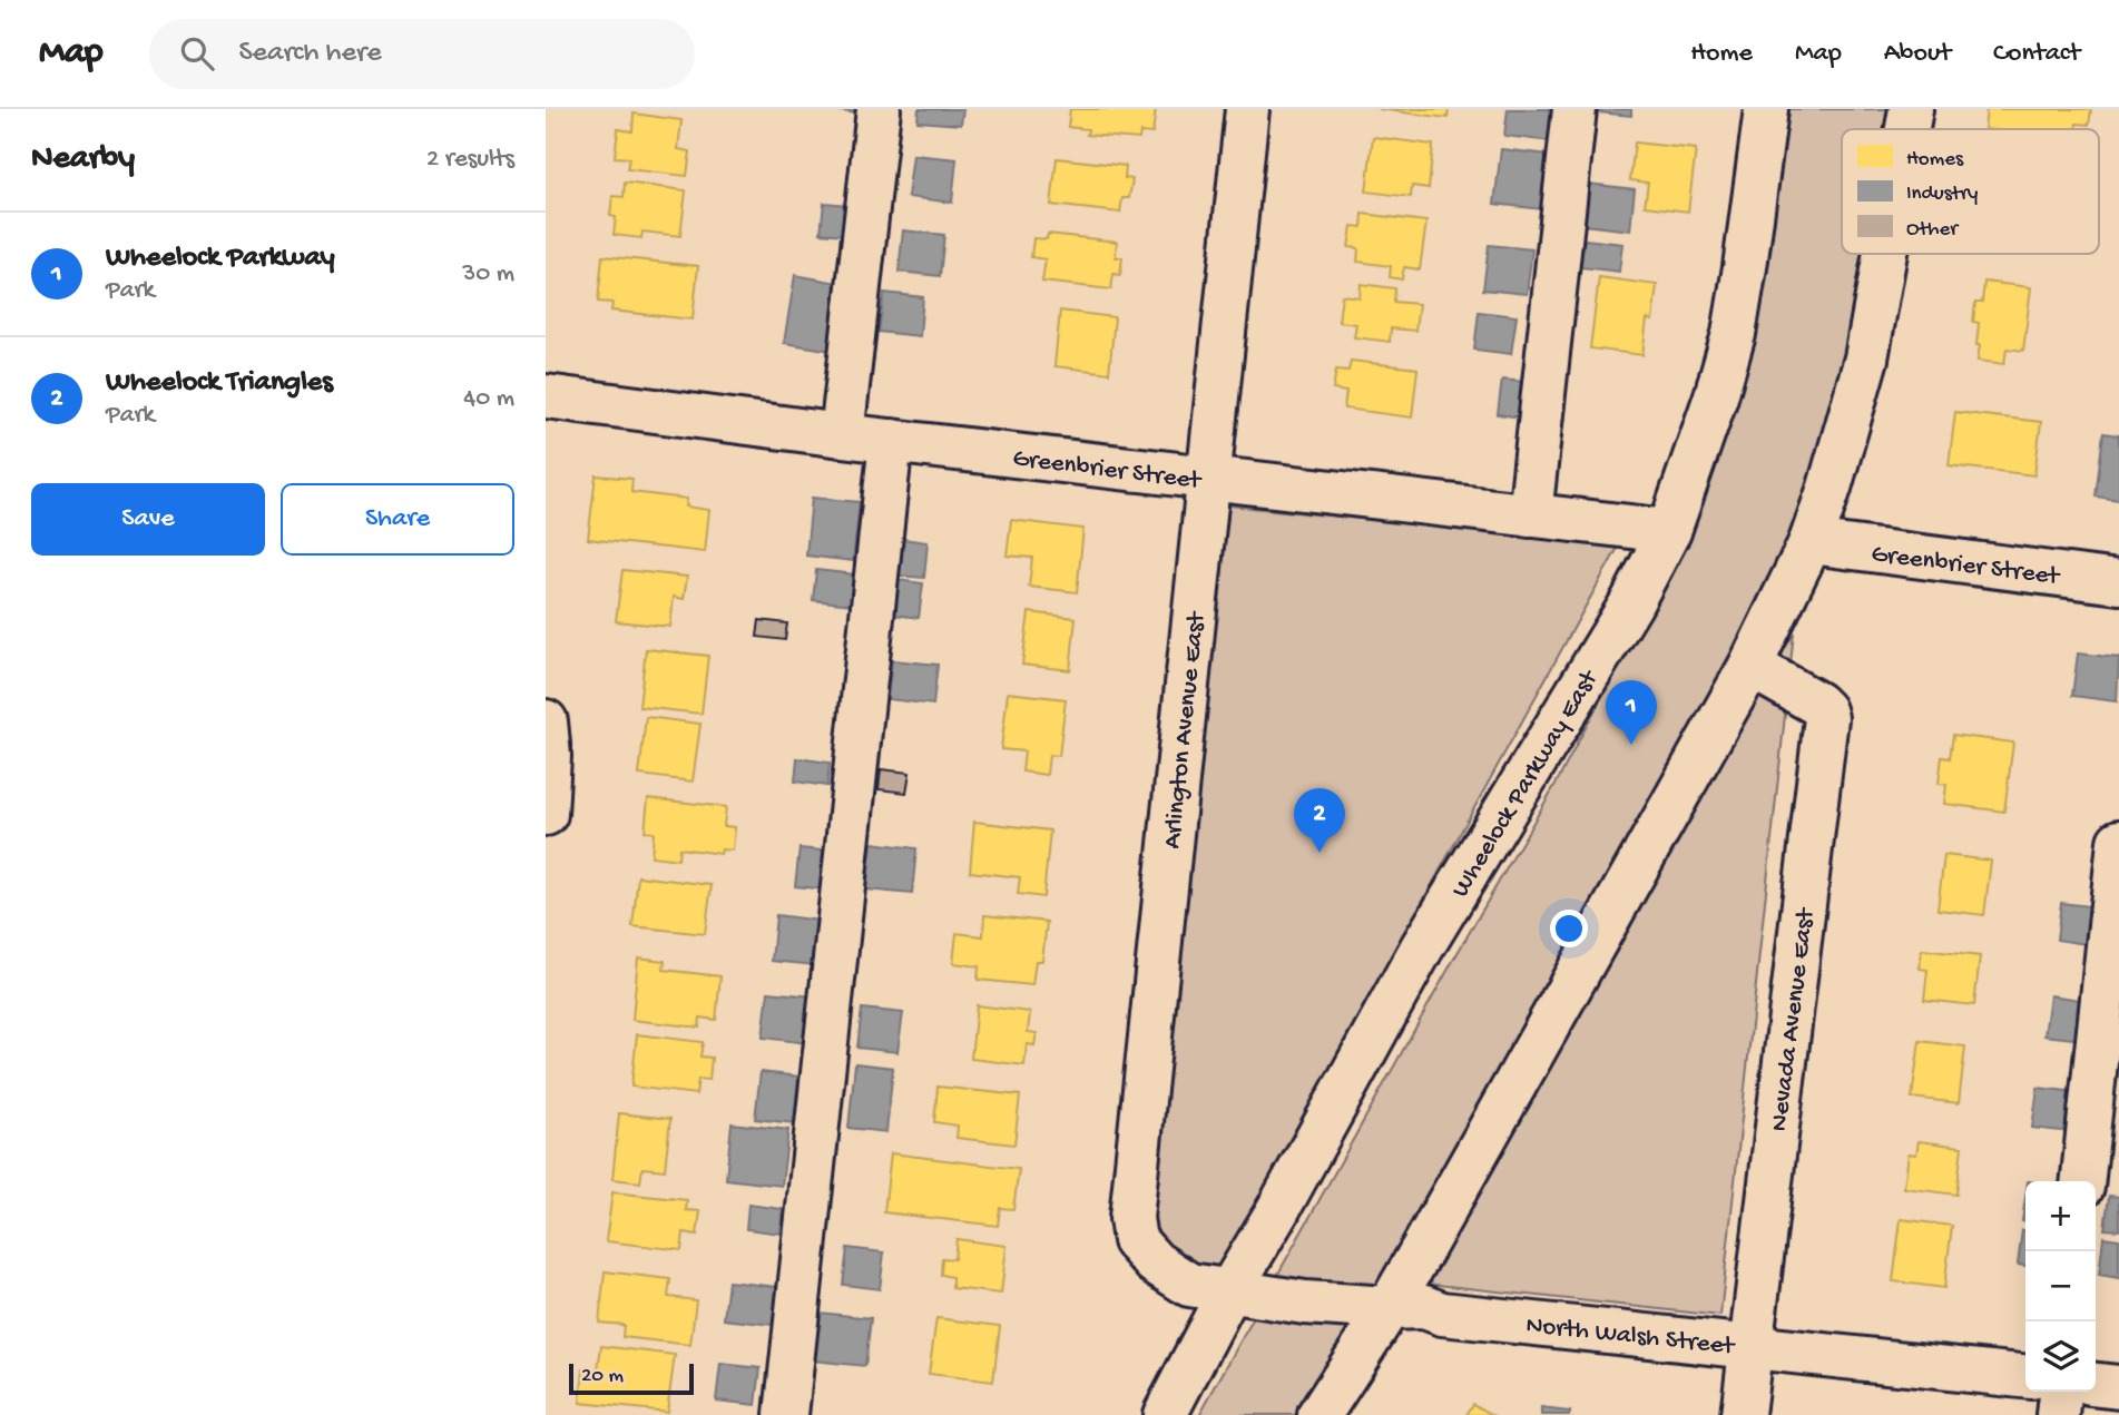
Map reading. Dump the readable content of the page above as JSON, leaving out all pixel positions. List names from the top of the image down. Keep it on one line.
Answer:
{"streets":{"street":["Greenbrier Street","Arlington Avenue East","Wheelock Parkway East","Nevada Avenue East","North Walsh Street"]},"crossings":[["Greenbrier Street","Arlington Avenue East"],["Greenbrier Street","Wheelock Parkway East"],["Arlington Avenue East","Wheelock Parkway East"],["Arlington Avenue East","North Walsh Street"],["Wheelock Parkway East","North Walsh Street"],["Nevada Avenue East","North Walsh Street"]],"legend":["Homes","Industry","Other"],"scale_bar":"20 m","page":{"header":"Map","search":"Search here","nav":["Home","Map","About","Contact"],"heading":["Nearby","2 results"],"list":[{"mark":"1","name":"Wheelock Parkway","note":"Park","value":"30 m"},{"mark":"2","name":"Wheelock Triangles","note":"Park","value":"40 m"}],"buttons":["Save","Share"],"pins":["1","2"],"map_buttons":["+","−"],"scale":"20 m"}}
